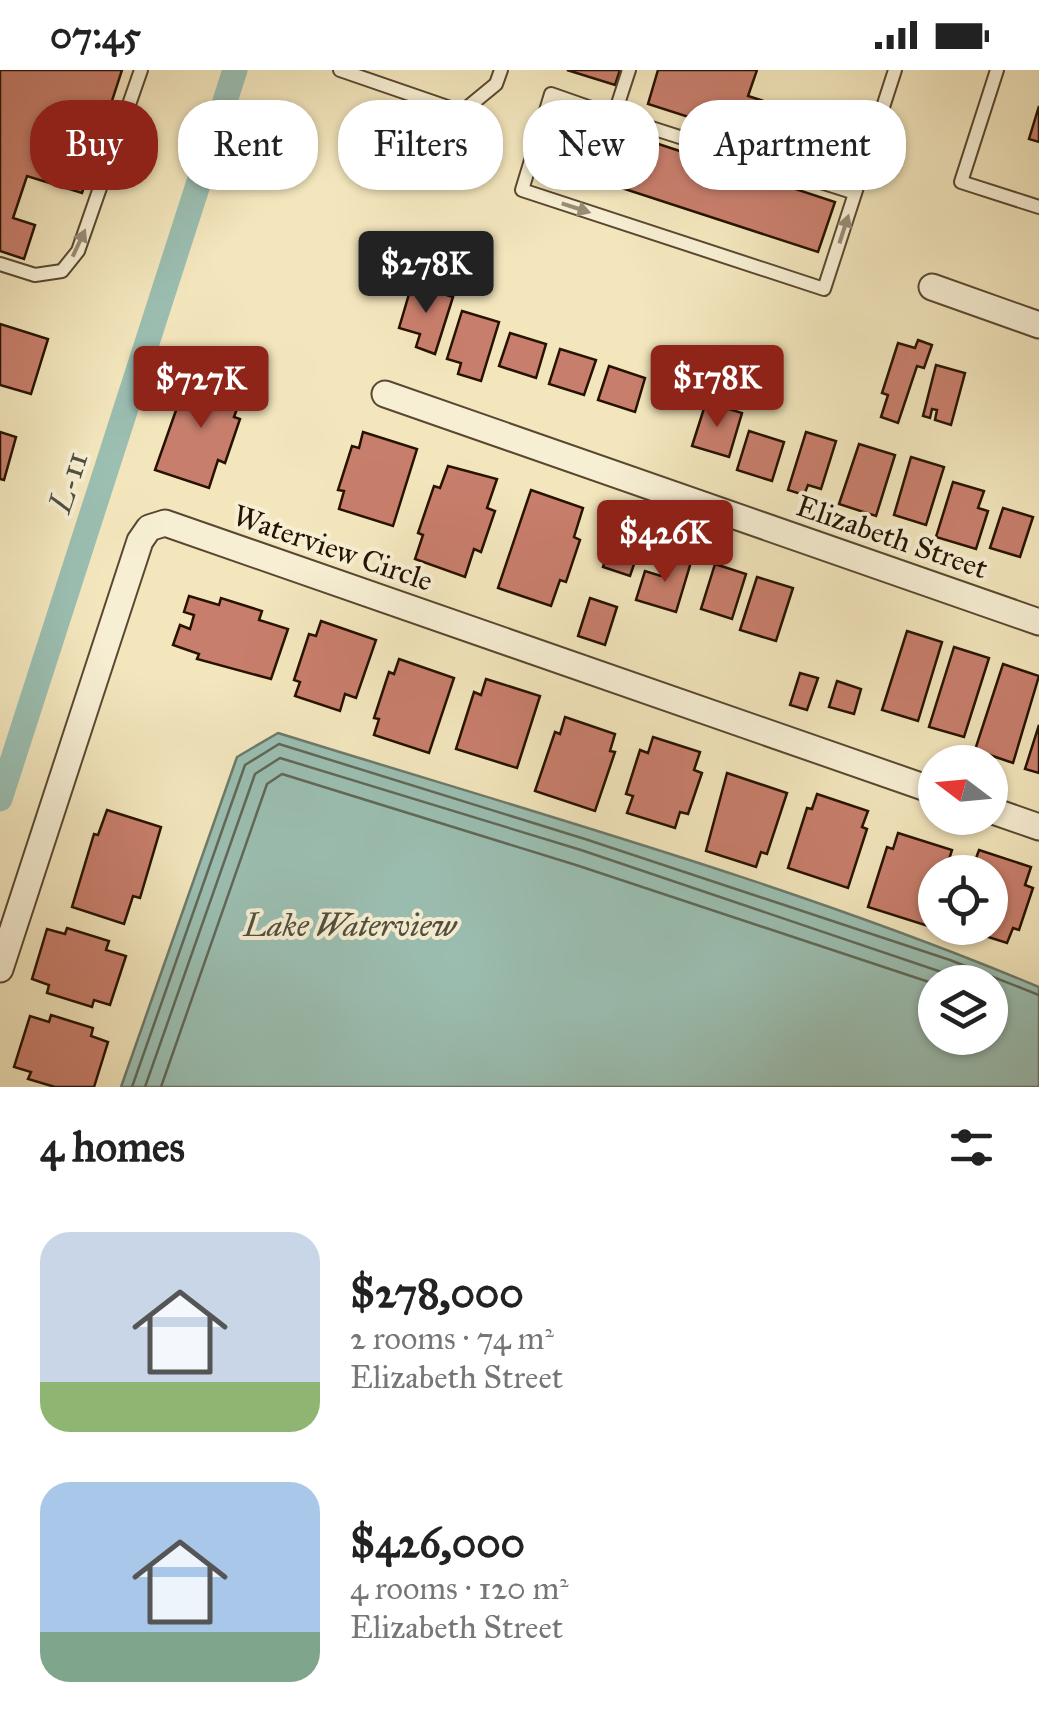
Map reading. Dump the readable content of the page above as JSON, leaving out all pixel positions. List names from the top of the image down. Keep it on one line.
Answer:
{"streets":{"street":["Elizabeth Street","Waterview Circle"]},"water":["L-11","Lake Waterview"],"north":"left","page":{"status":"07:45","chip":["Buy","Rent","Filters","New","Apartment"],"price":["$278K","$178K","$727K","$426K"],"heading":"4 homes","list":[{"name":"$278,000","note":"2 rooms · 74 m² · Elizabeth Street"},{"name":"$426,000","note":"4 rooms · 120 m² · Elizabeth Street"}]}}
